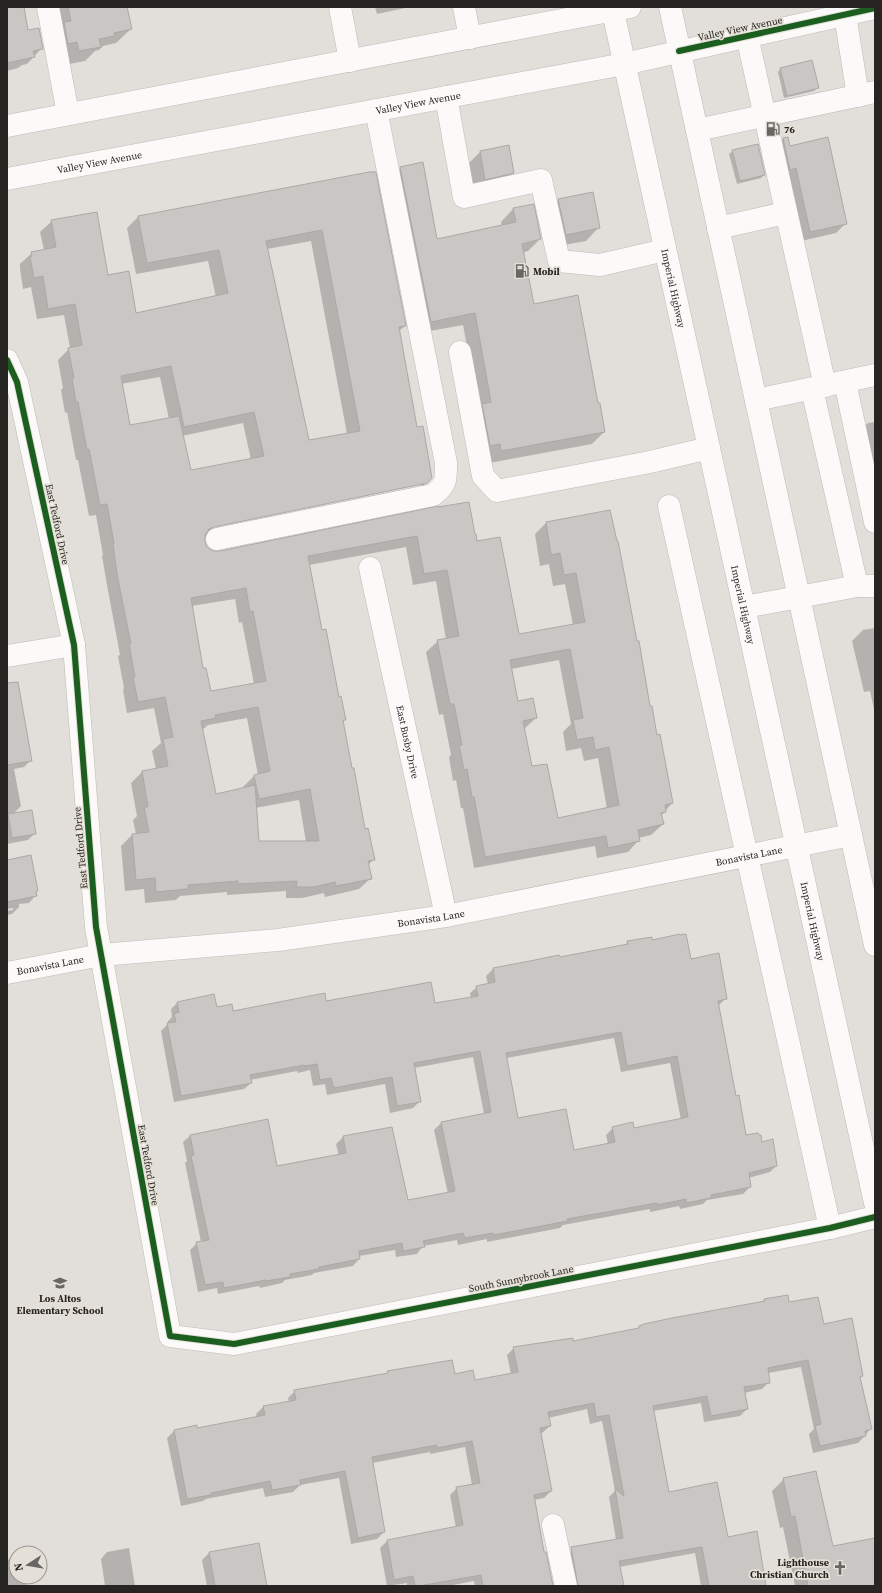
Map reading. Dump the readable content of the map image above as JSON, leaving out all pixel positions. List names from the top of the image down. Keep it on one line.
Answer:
{"streets":{"main road":["Valley View Avenue","Imperial Highway","East Tedford Drive","East Busby Drive","Bonavista Lane","South Sunnybrook Lane"]},"crossings":[["Valley View Avenue","Imperial Highway"],["Imperial Highway","Bonavista Lane"],["East Tedford Drive","Bonavista Lane"],["East Tedford Drive","South Sunnybrook Lane"],["East Busby Drive","Bonavista Lane"]],"places":{"fuel station":["76","Mobil"],"school or university":["Los Altos Elementary School"],"church":["Lighthouse Christian Church"]},"north":"left"}
